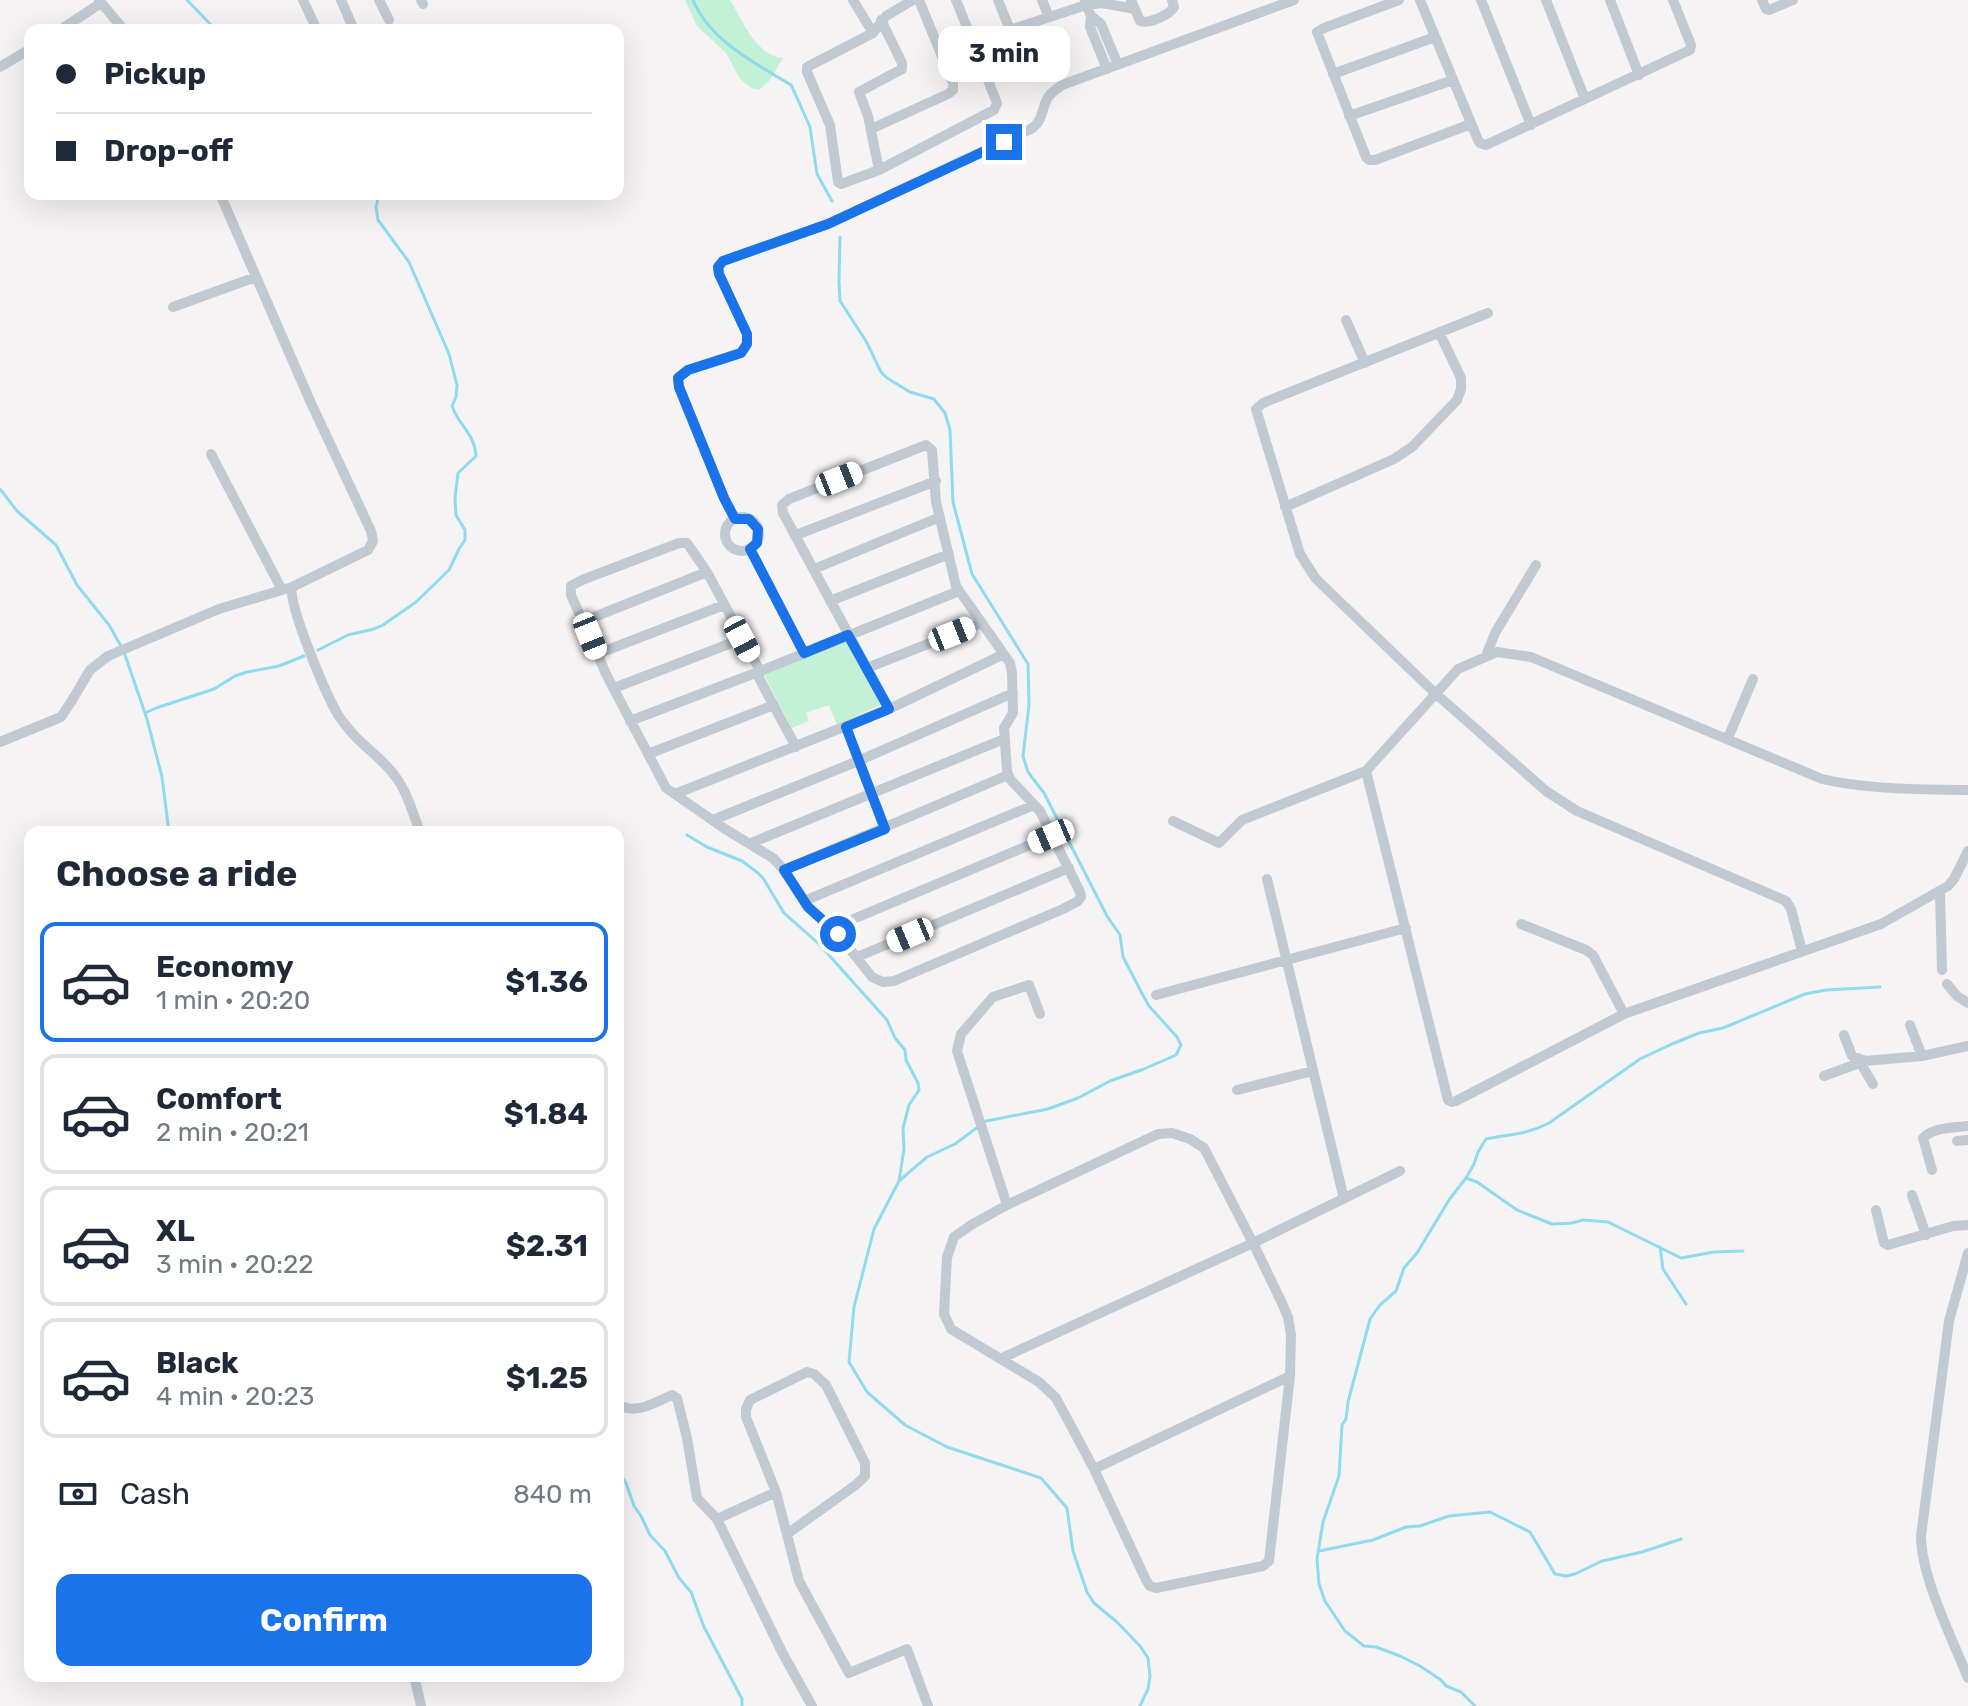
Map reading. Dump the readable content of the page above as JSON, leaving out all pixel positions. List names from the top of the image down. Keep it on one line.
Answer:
{"page":{"banner":["Pickup","Drop-off"],"bubble":"3 min","heading":"Choose a ride","list":[{"name":"Economy","note":"1 min · 20:20","value":"$1.36"},{"name":"Comfort","note":"2 min · 20:21","value":"$1.84"},{"name":"XL","note":"3 min · 20:22","value":"$2.31"},{"name":"Black","note":"4 min · 20:23","value":"$1.25"}],"pay":["Cash","840 m"],"buttons":"Confirm"}}
